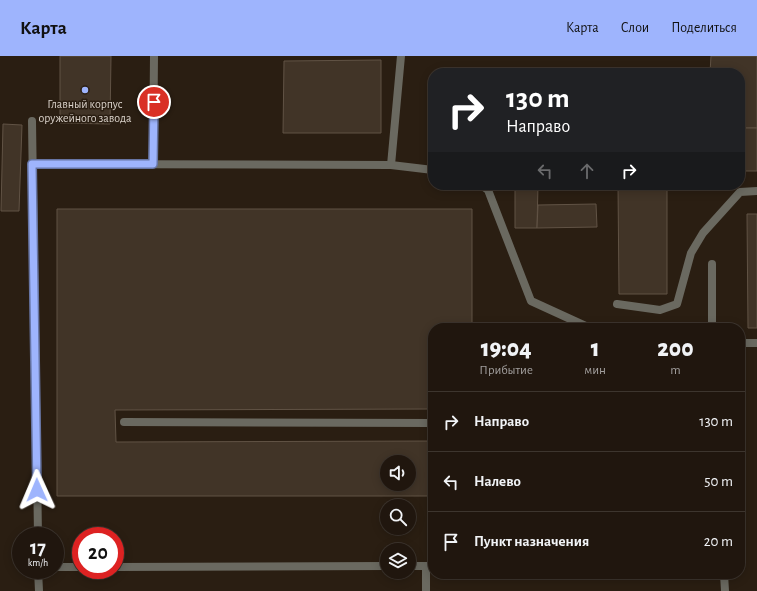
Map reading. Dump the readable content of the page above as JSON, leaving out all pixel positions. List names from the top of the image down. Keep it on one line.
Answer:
{"places":["Главный корпус оружейного завода"],"page":{"header":"Карта","nav":["Карта","Слои","Поделиться"],"turn":["130 m","Направо"],"eta":["19:04","Прибытие","1","мин","200","m"],"list":[{"name":"Направо","value":"130 m"},{"name":"Налево","value":"50 m"},{"name":"Пункт назначения","value":"20 m"}],"speed":"17 km/h","limit":"20"}}
